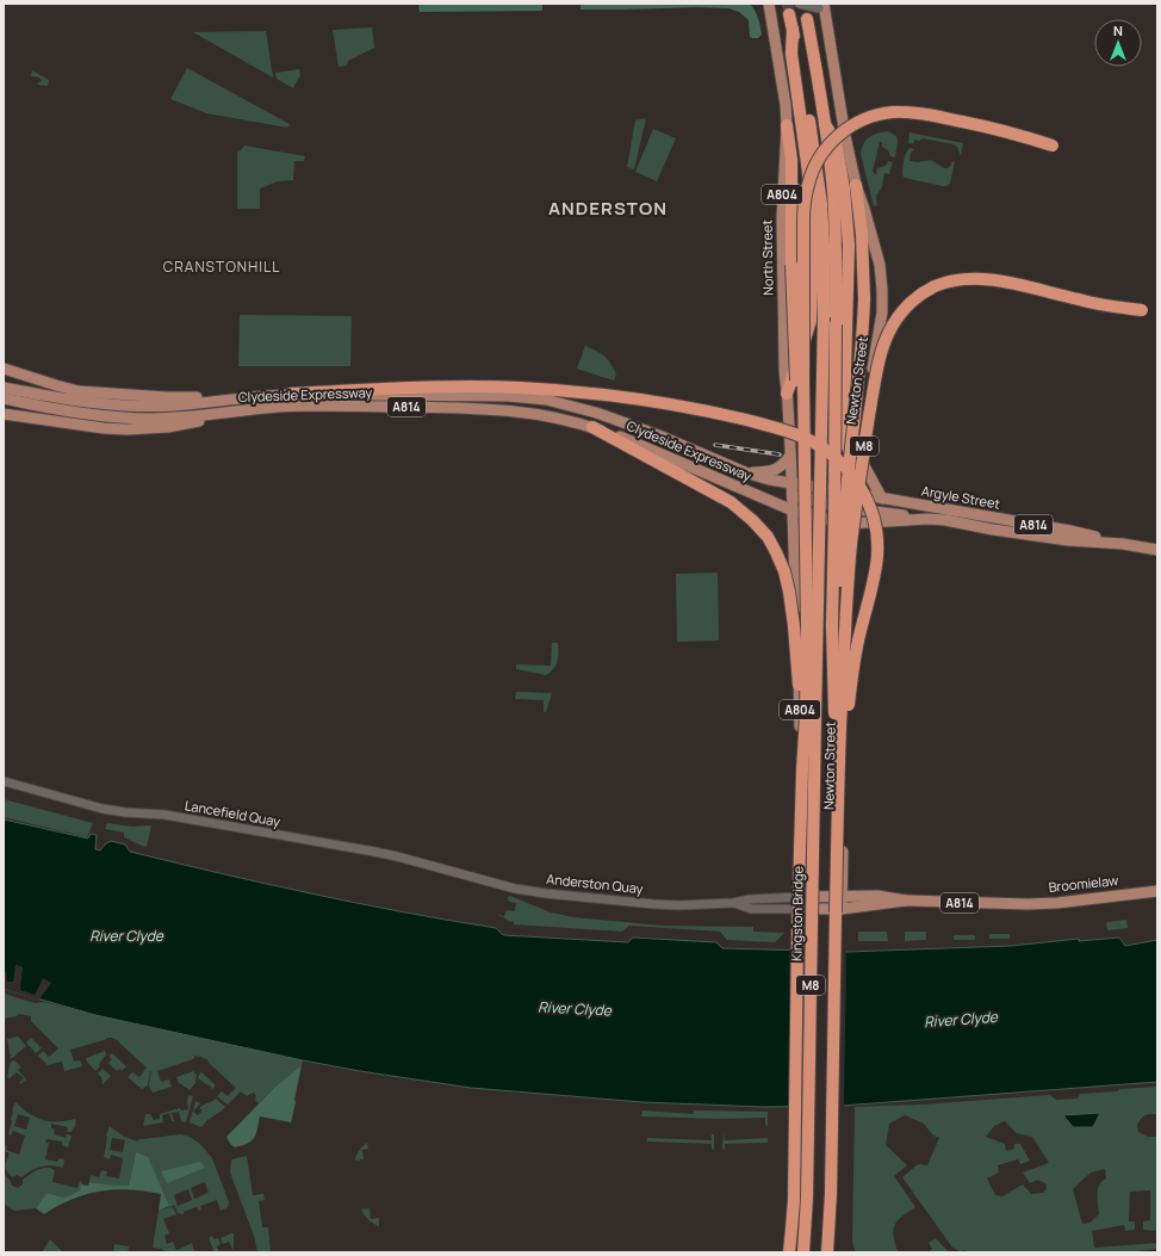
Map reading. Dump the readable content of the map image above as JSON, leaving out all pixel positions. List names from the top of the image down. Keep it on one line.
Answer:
{"streets":{"highway":["M8","Kingston Bridge"],"main road":["A804","North Street","Newton Street","Clydeside Expressway","A814","Argyle Street","Anderston Quay","Broomielaw"],"street":["Lancefield Quay"]},"crossings":[["A804","North Street"],["A804","Clydeside Expressway"],["A804","Argyle Street"],["A804","Anderston Quay"],["North Street","Clydeside Expressway"],["North Street","Argyle Street"],["Newton Street","M8"],["Newton Street","Argyle Street"],["Newton Street","Anderston Quay"],["Clydeside Expressway","Argyle Street"],["M8","Argyle Street"],["M8","Anderston Quay"],["M8","Kingston Bridge"],["Lancefield Quay","Anderston Quay"],["Anderston Quay","Broomielaw"]],"districts":["ANDERSTON","CRANSTONHILL"],"water":["River Clyde"],"north":"top"}
